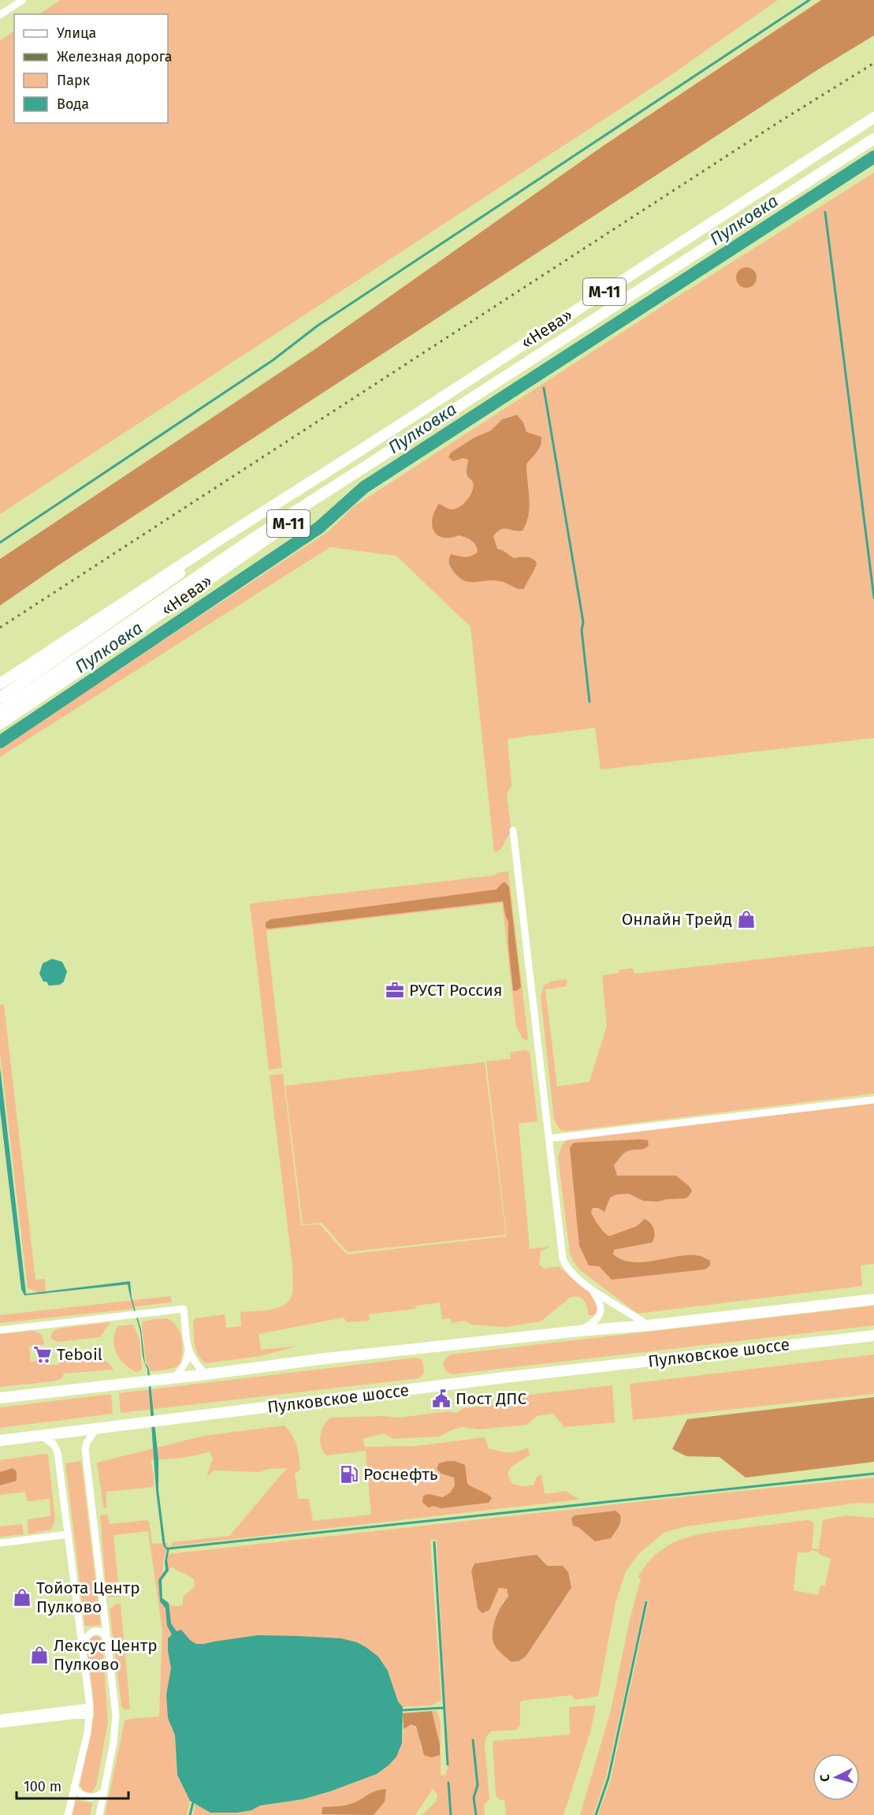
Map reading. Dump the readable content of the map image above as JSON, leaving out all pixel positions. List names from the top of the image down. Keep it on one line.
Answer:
{"streets":{"highway":["М-11","«Нева»","Пулковское шоссе"]},"water":["Пулковка"],"places":{"shop":["Онлайн Трейд","Тойота Центр Пулково","Лексус Центр Пулково"],"office":["РУСТ Россия"],"supermarket":["Teboil"],"public building":["Пост ДПС"],"fuel station":["Роснефть"]},"legend":["Улица","Железная дорога","Парк","Вода"],"scale_bar":"100 m","north":"left"}
